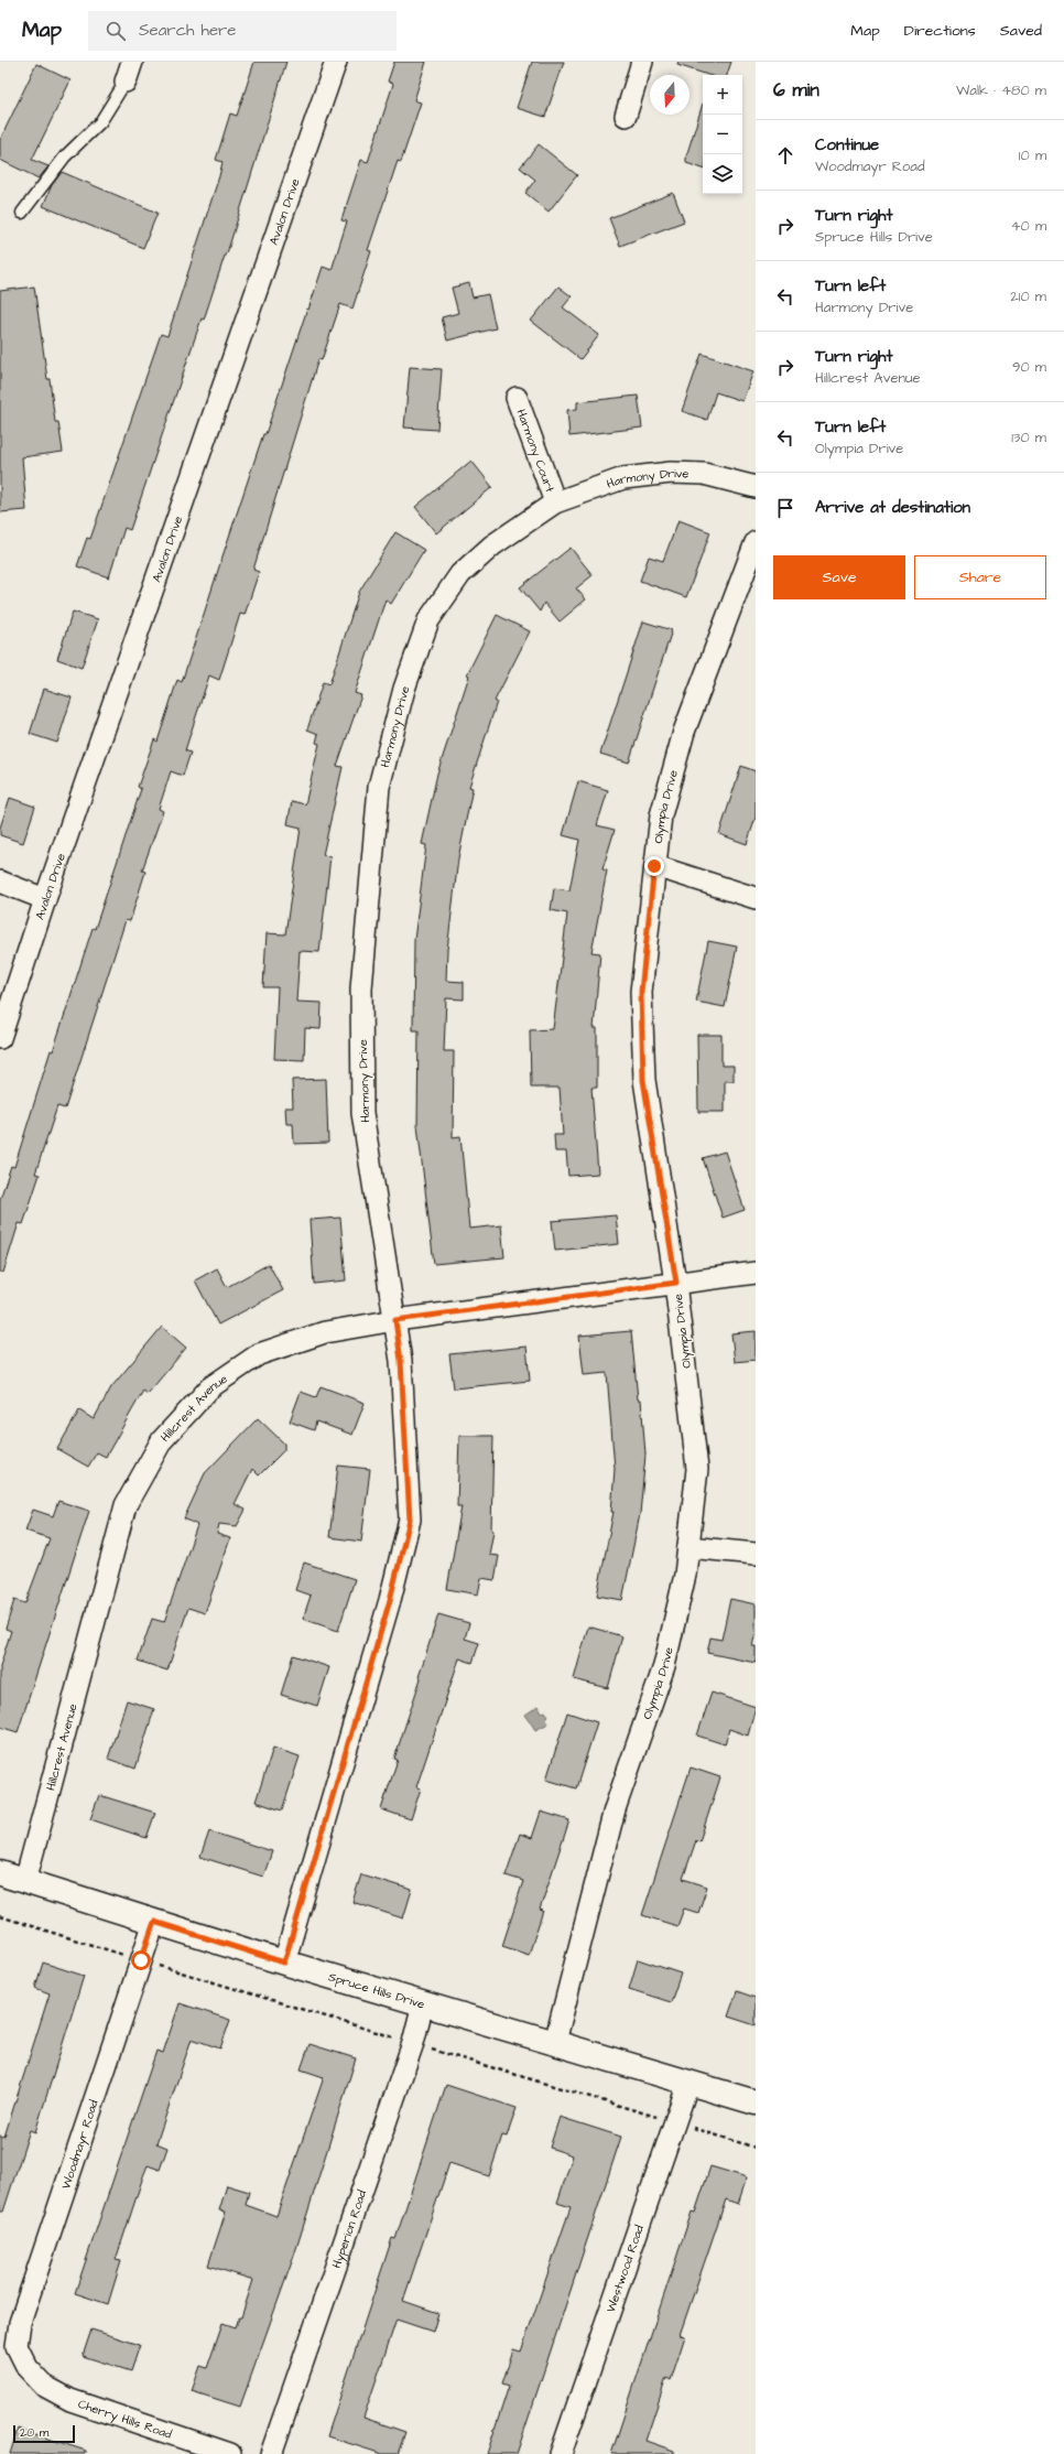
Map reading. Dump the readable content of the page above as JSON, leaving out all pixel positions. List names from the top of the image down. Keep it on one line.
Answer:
{"streets":{"main road":["Spruce Hills Drive"],"street":["Avalon Drive","Harmony Court","Harmony Drive","Olympia Drive","Hillcrest Avenue","Woodmayr Road","Hyperion Road","Westwood Road","Cherry Hills Road"]},"crossings":[["Harmony Court","Harmony Drive"],["Harmony Drive","Hillcrest Avenue"],["Harmony Drive","Spruce Hills Drive"],["Olympia Drive","Hillcrest Avenue"],["Olympia Drive","Spruce Hills Drive"],["Hillcrest Avenue","Spruce Hills Drive"],["Spruce Hills Drive","Woodmayr Road"],["Spruce Hills Drive","Hyperion Road"],["Spruce Hills Drive","Westwood Road"],["Woodmayr Road","Cherry Hills Road"]],"scale_bar":"20 m","north":"bottom","page":{"header":"Map","search":"Search here","nav":["Map","Directions","Saved"],"heading":["6 min","Walk · 480 m"],"map_buttons":["+","−"],"list":[["Continue","Woodmayr Road","10 m"],["Turn right","Spruce Hills Drive","40 m"],["Turn left","Harmony Drive","210 m"],["Turn right","Hillcrest Avenue","90 m"],["Turn left","Olympia Drive","130 m"],"Arrive at destination"],"buttons":["Save","Share"],"scale":"20 m"}}
